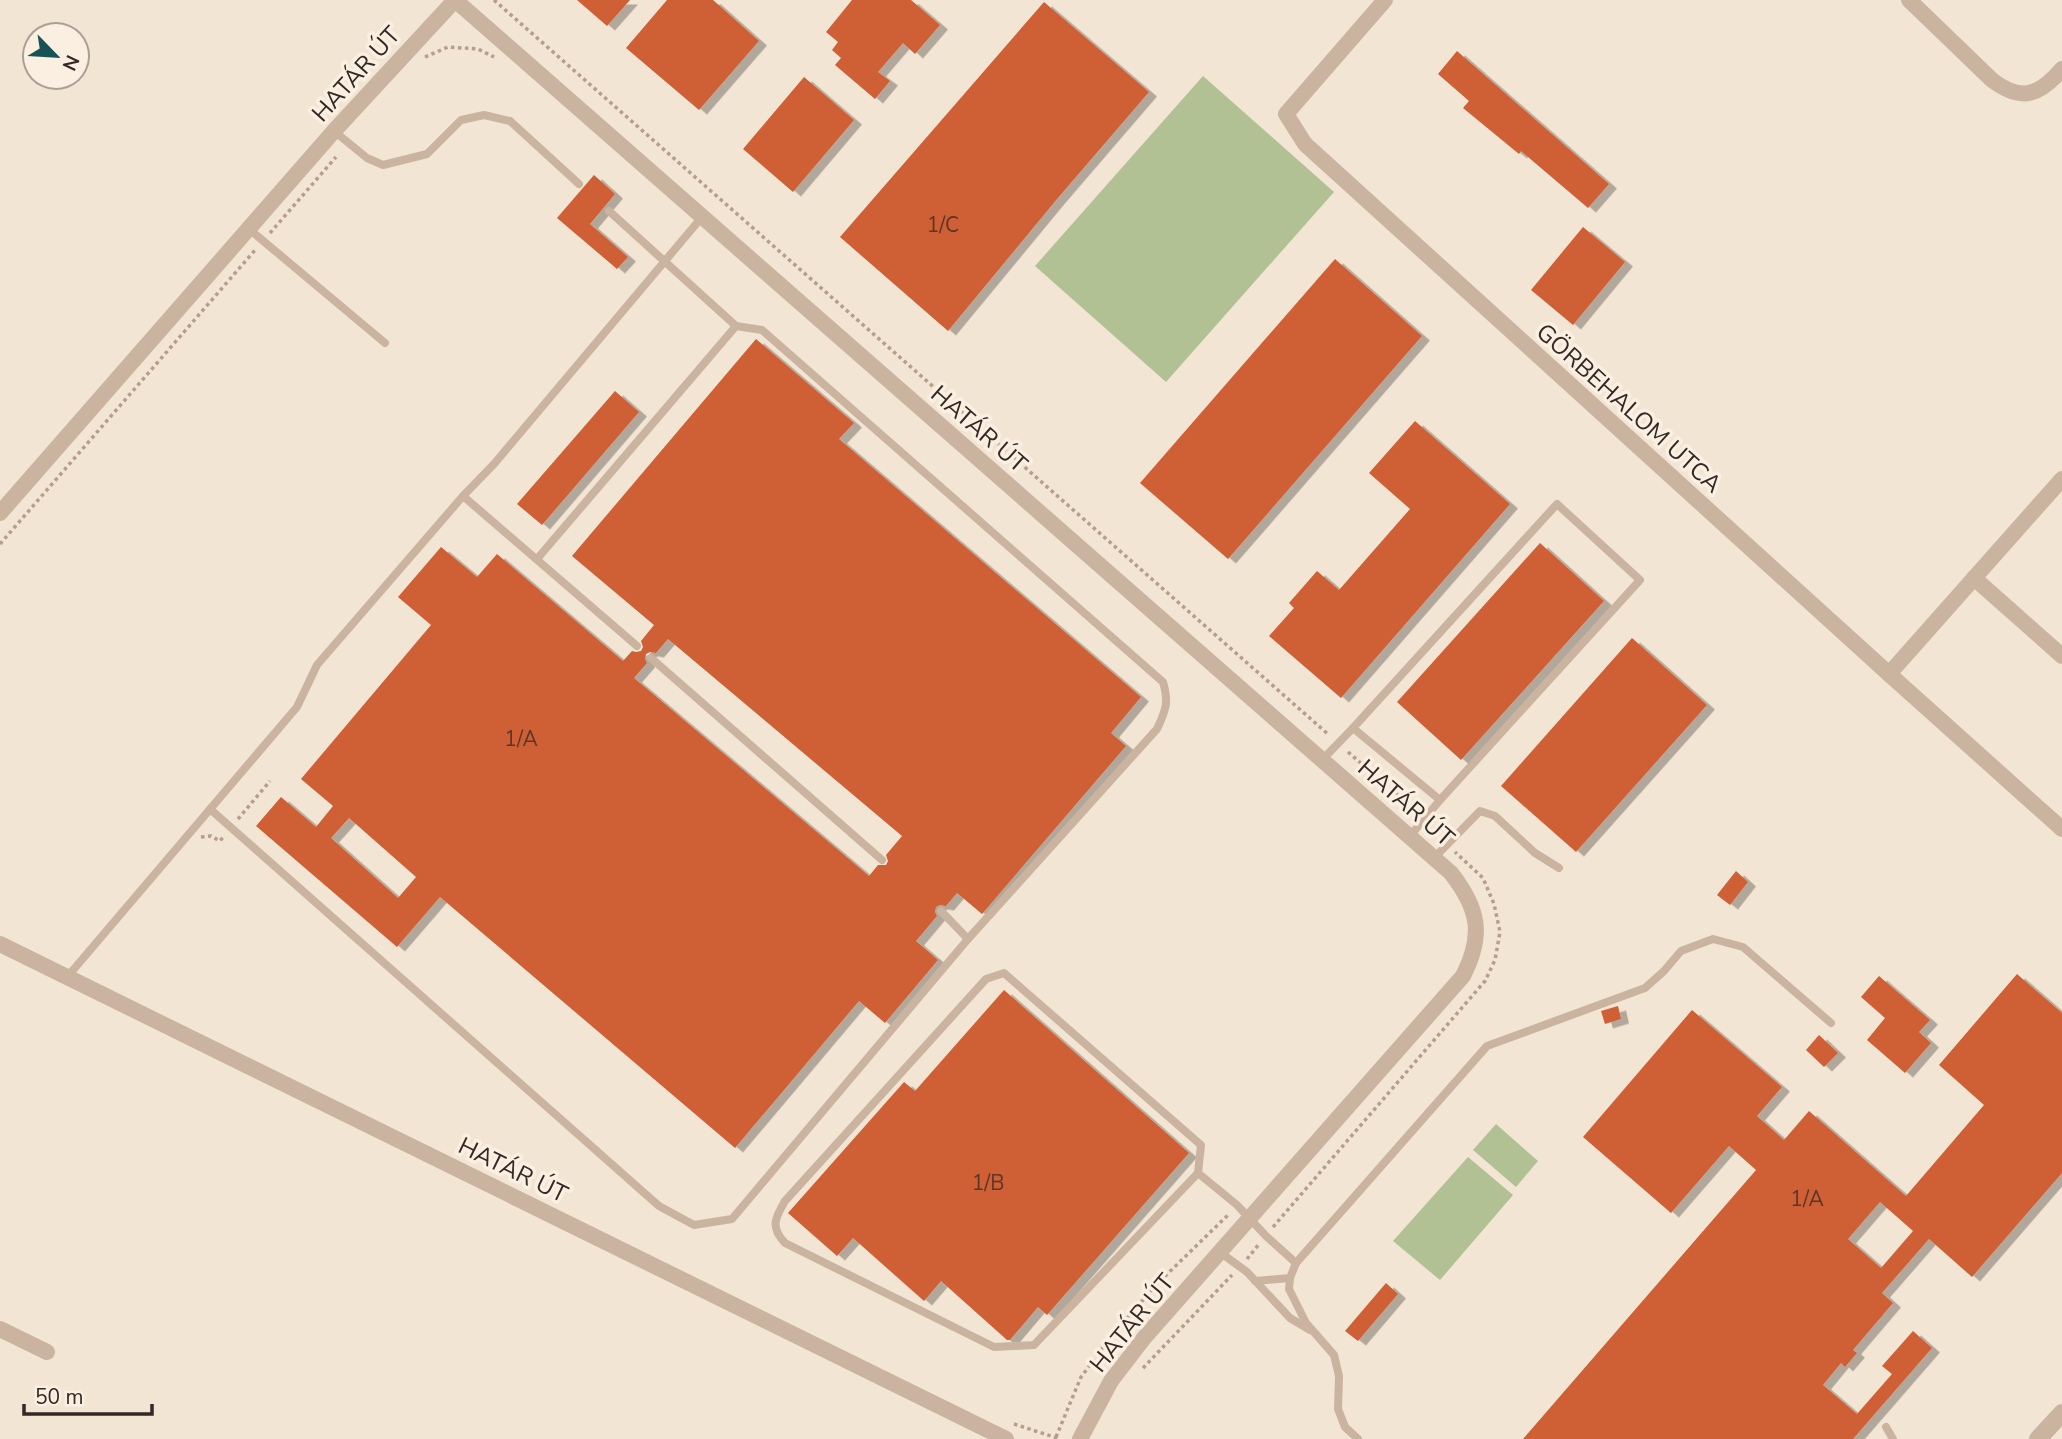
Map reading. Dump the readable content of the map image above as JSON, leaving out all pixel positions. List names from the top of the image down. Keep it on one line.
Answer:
{"streets":{"street":["HATÁR ÚT","GÖRBEHALOM UTCA"]},"house_numbers":["1/C","1/A","1/B","1/A"],"scale_bar":"50 m","north":"bottom right"}
